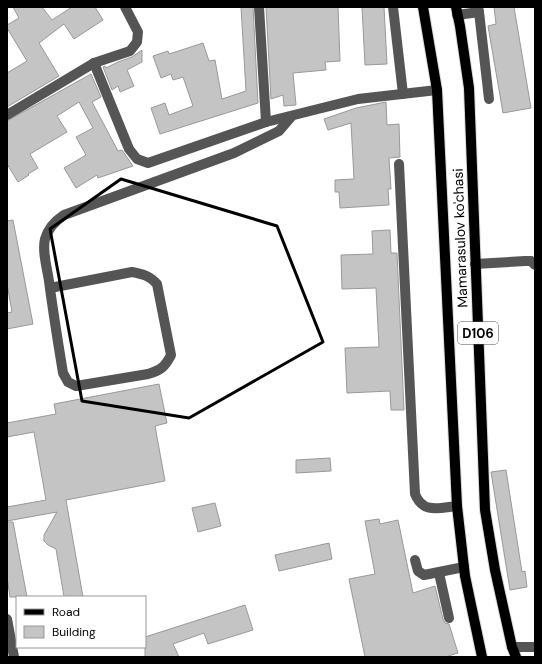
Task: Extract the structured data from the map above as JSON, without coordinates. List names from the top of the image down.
{
  "streets": {
    "main road": ["Mamarasulov ko'chasi", "D106"]
  },
  "legend": ["Road", "Building"]
}
